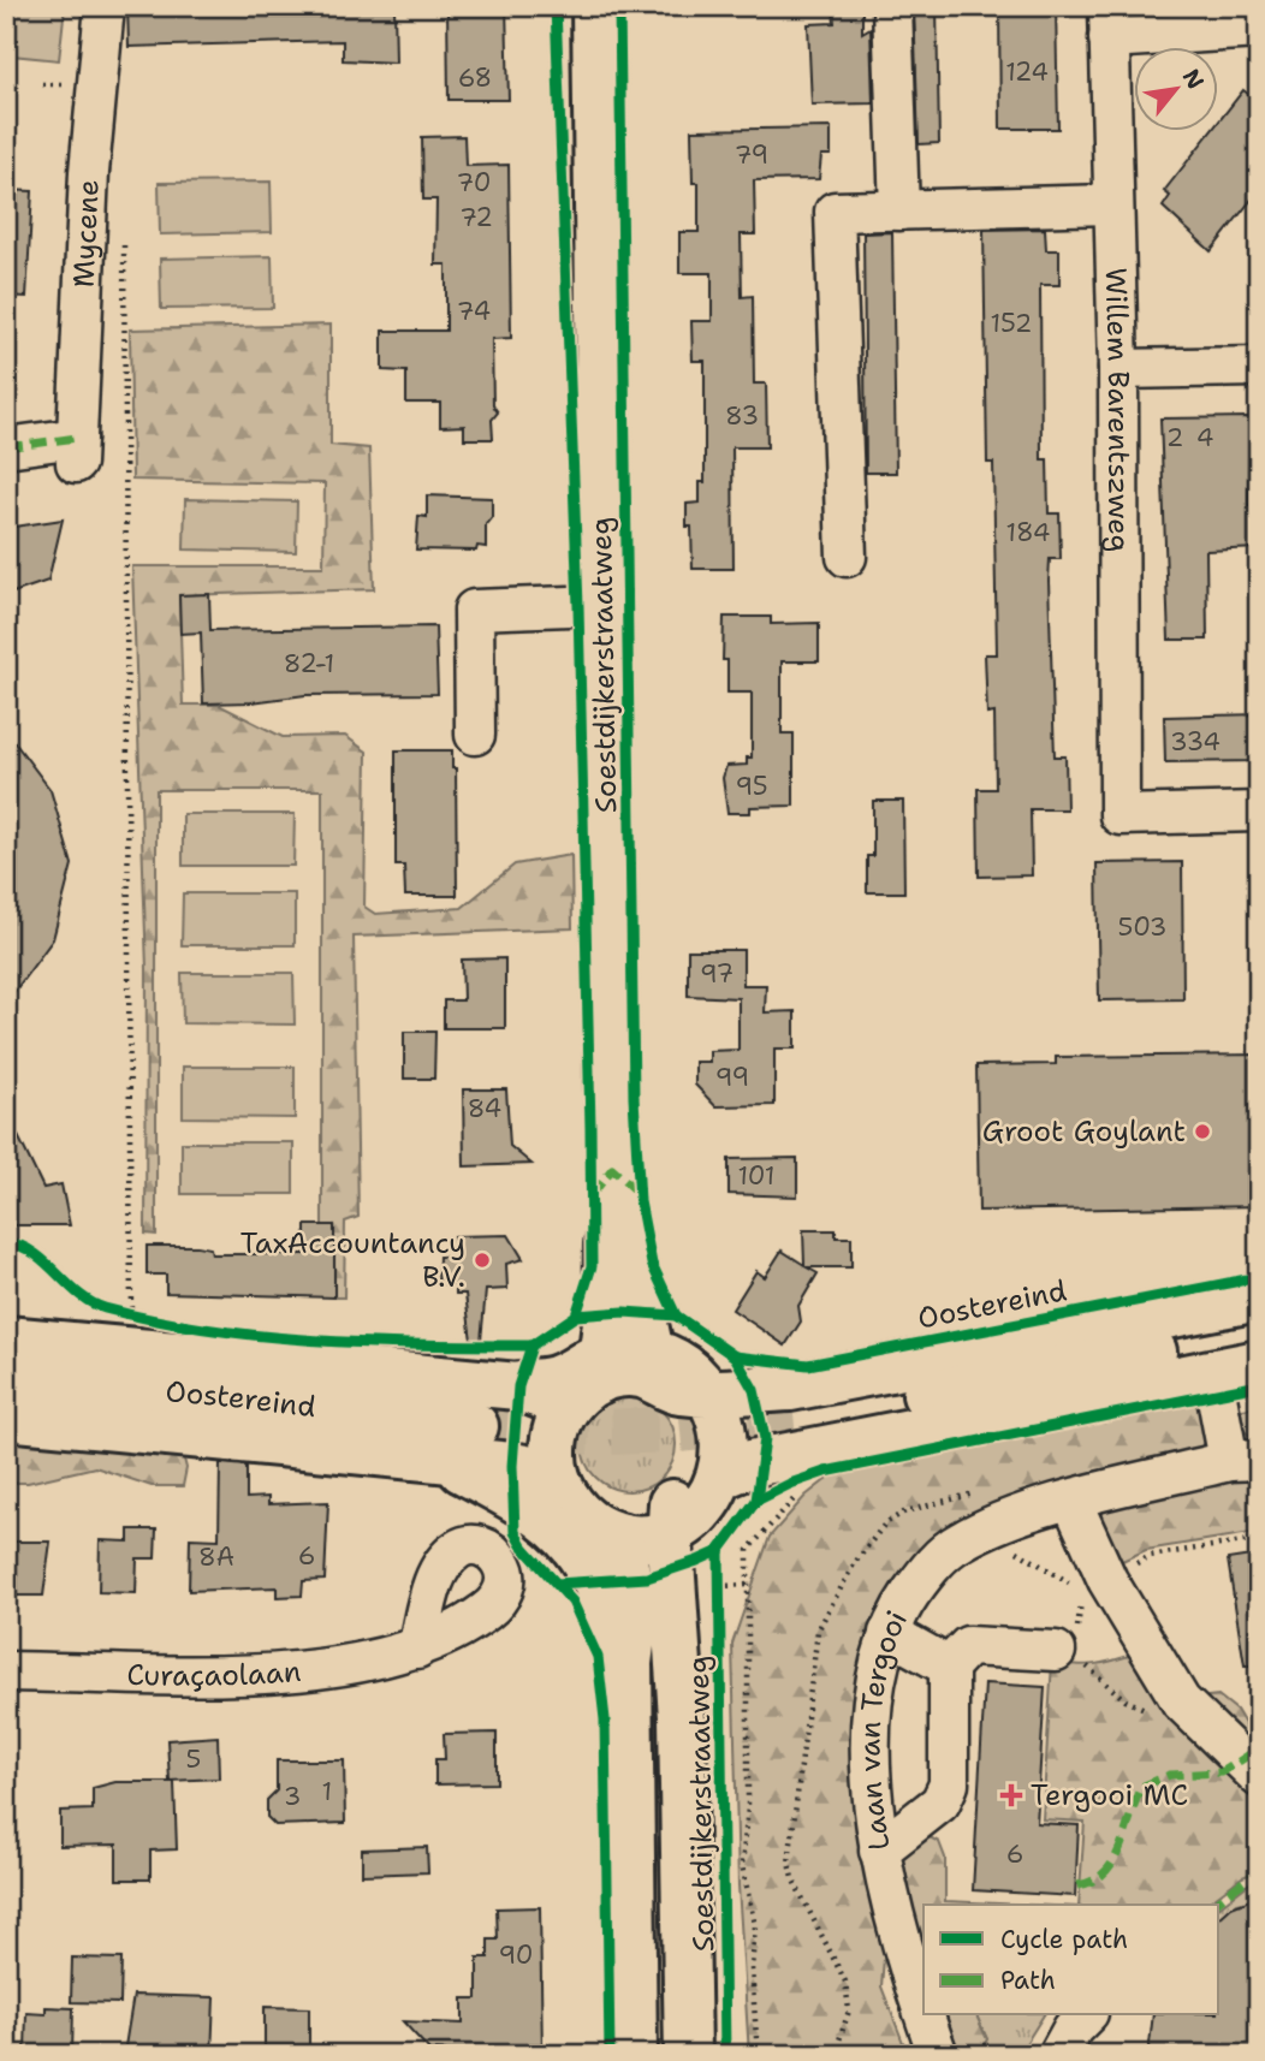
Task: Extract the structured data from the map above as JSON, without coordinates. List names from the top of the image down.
{
  "streets": {
    "main road": ["Soestdijkerstraatweg", "Oostereind"],
    "street": [
      "Mycene",
      "Willem Barentszweg",
      "Curaçaolaan",
      "Laan van Tergooi"
    ]
  },
  "places": {
    "other": ["Groot Goylant", "TaxAccountancy B.V."],
    "health": ["Tergooi MC"]
  },
  "house_numbers": [
    "124",
    "68",
    "79",
    "70",
    "72",
    "74",
    "152",
    "83",
    "2",
    "4",
    "184",
    "82-1",
    "334",
    "95",
    "503",
    "97",
    "99",
    "84",
    "101",
    "6",
    "8A",
    "5",
    "1",
    "3",
    "6",
    "90"
  ],
  "legend": ["Cycle path", "Path"],
  "north": "top right"
}
